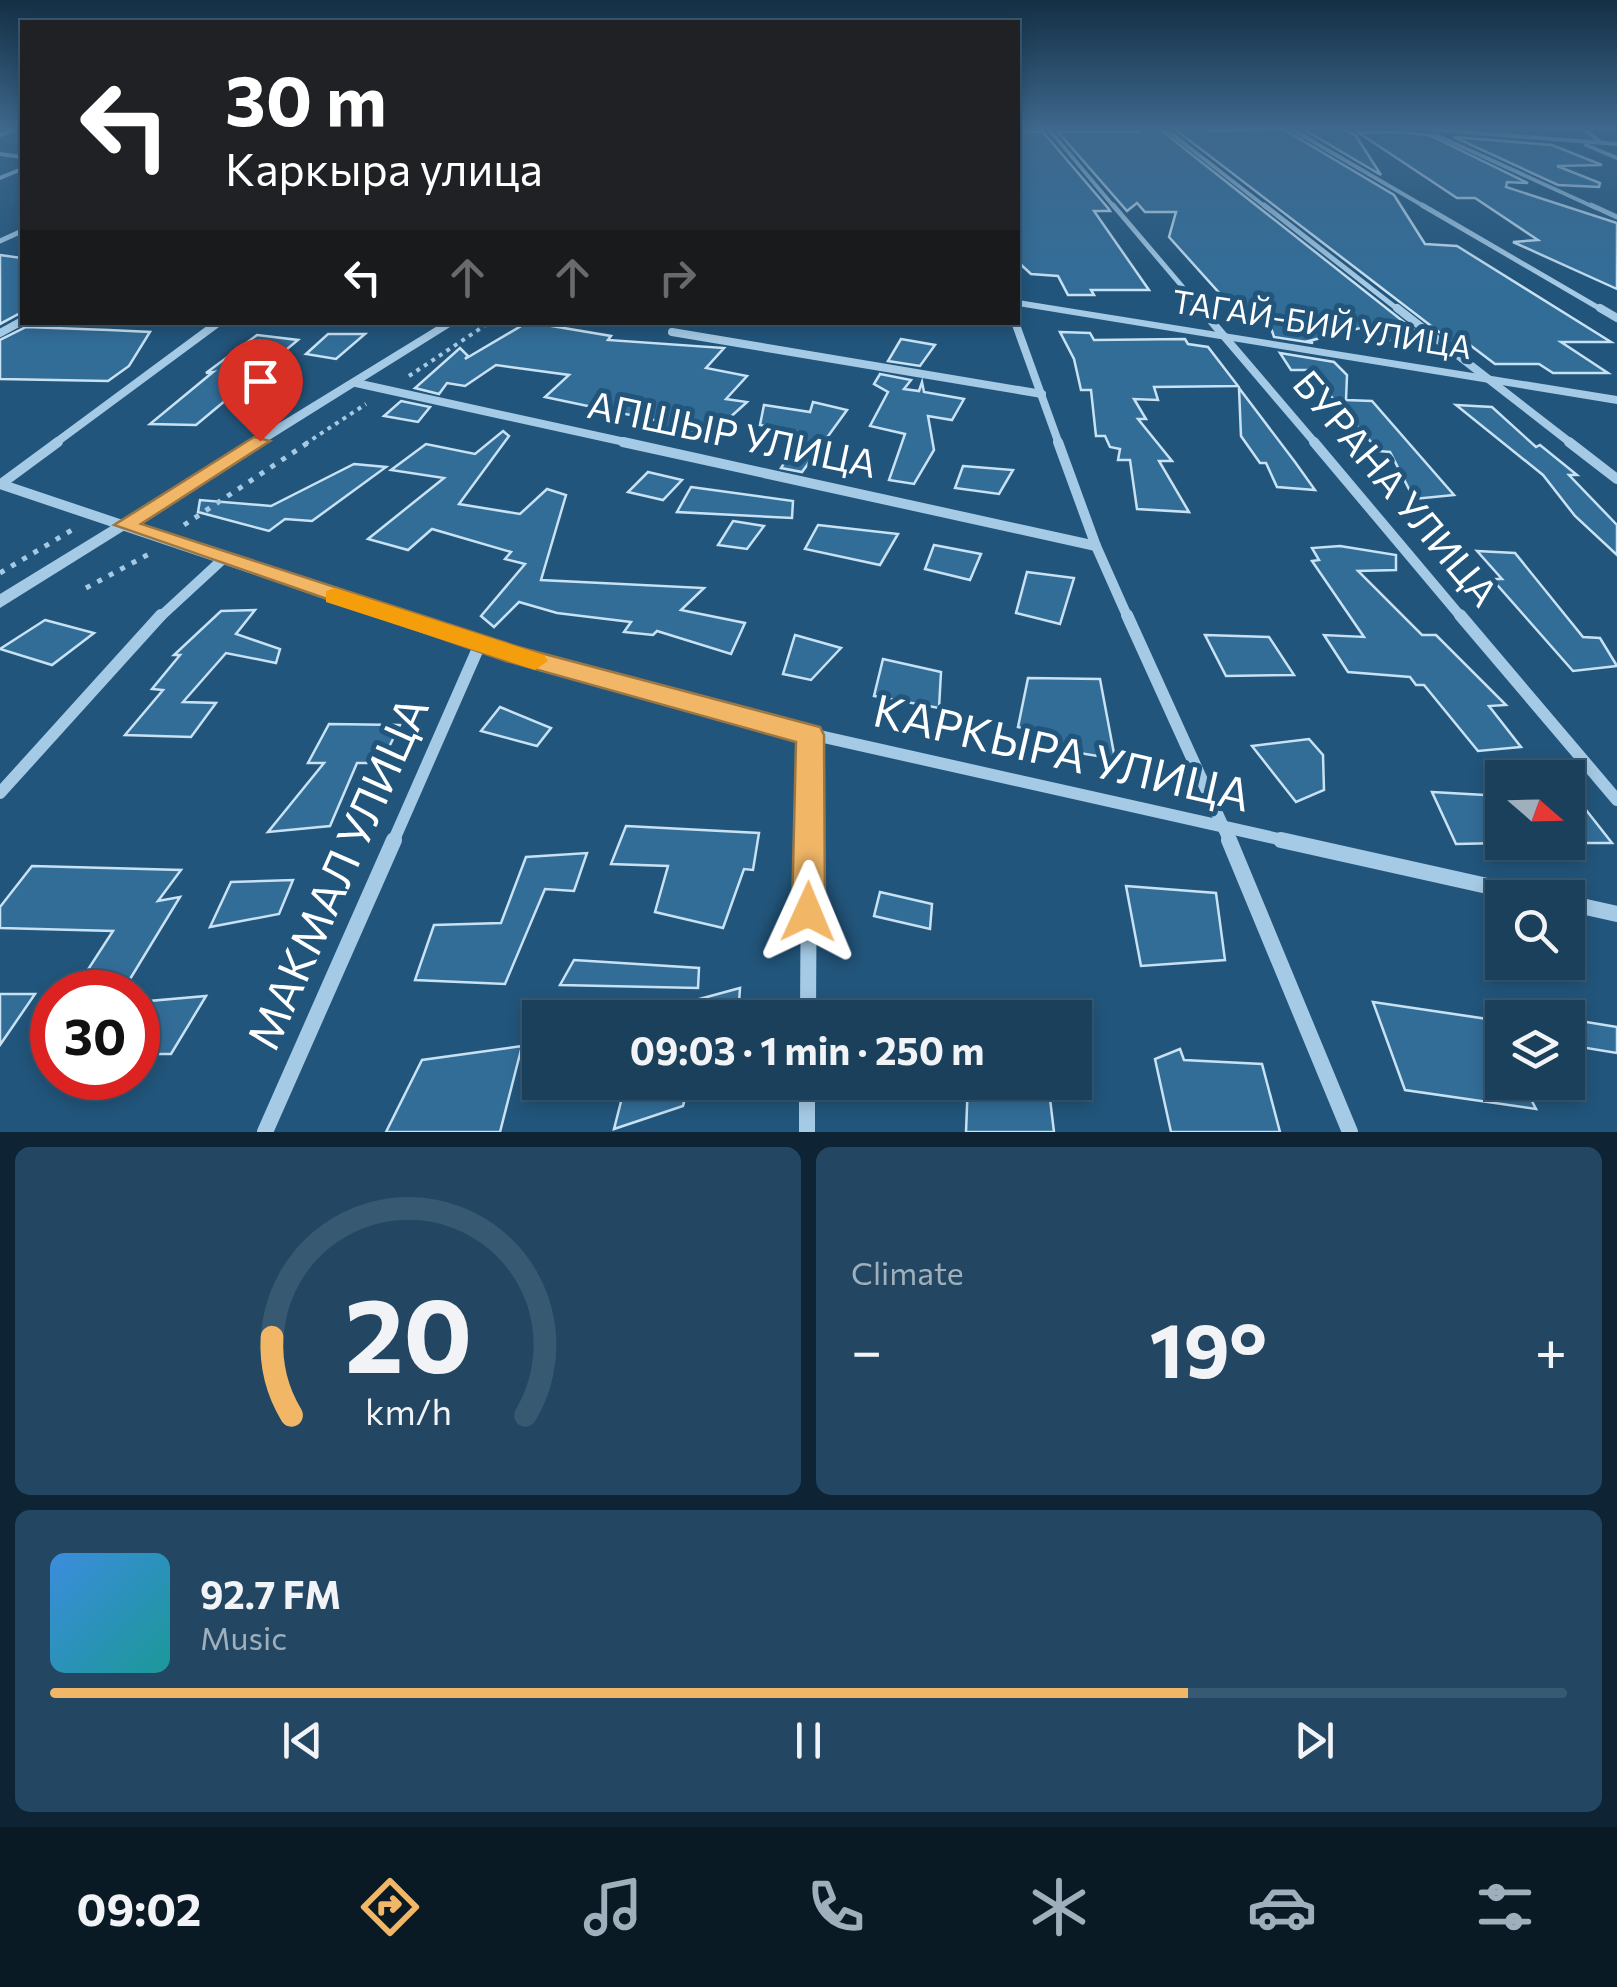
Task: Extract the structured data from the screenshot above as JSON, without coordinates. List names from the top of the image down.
{
  "streets": {
    "street": [
      "ТАГАЙ-БИЙ УЛИЦА",
      "АПШЫР УЛИЦА",
      "БУРАНА УЛИЦА",
      "КАРКЫРА УЛИЦА",
      "МАКМАЛ УЛИЦА"
    ]
  },
  "crossings": [
    ["ТАГАЙ-БИЙ УЛИЦА", "БУРАНА УЛИЦА"],
    ["КАРКЫРА УЛИЦА", "МАКМАЛ УЛИЦА"]
  ],
  "north": "right",
  "page": {
    "turn": ["30 m", "Каркыра улица"],
    "limit": "30",
    "trip": "09:03 · 1 min · 250 m",
    "tile": "Climate",
    "heat": ["−", "19°", "+"],
    "song": ["92.7 FM", "Music"],
    "tabs": "09:02",
    "gauge": ["20", "km/h"]
  }
}
